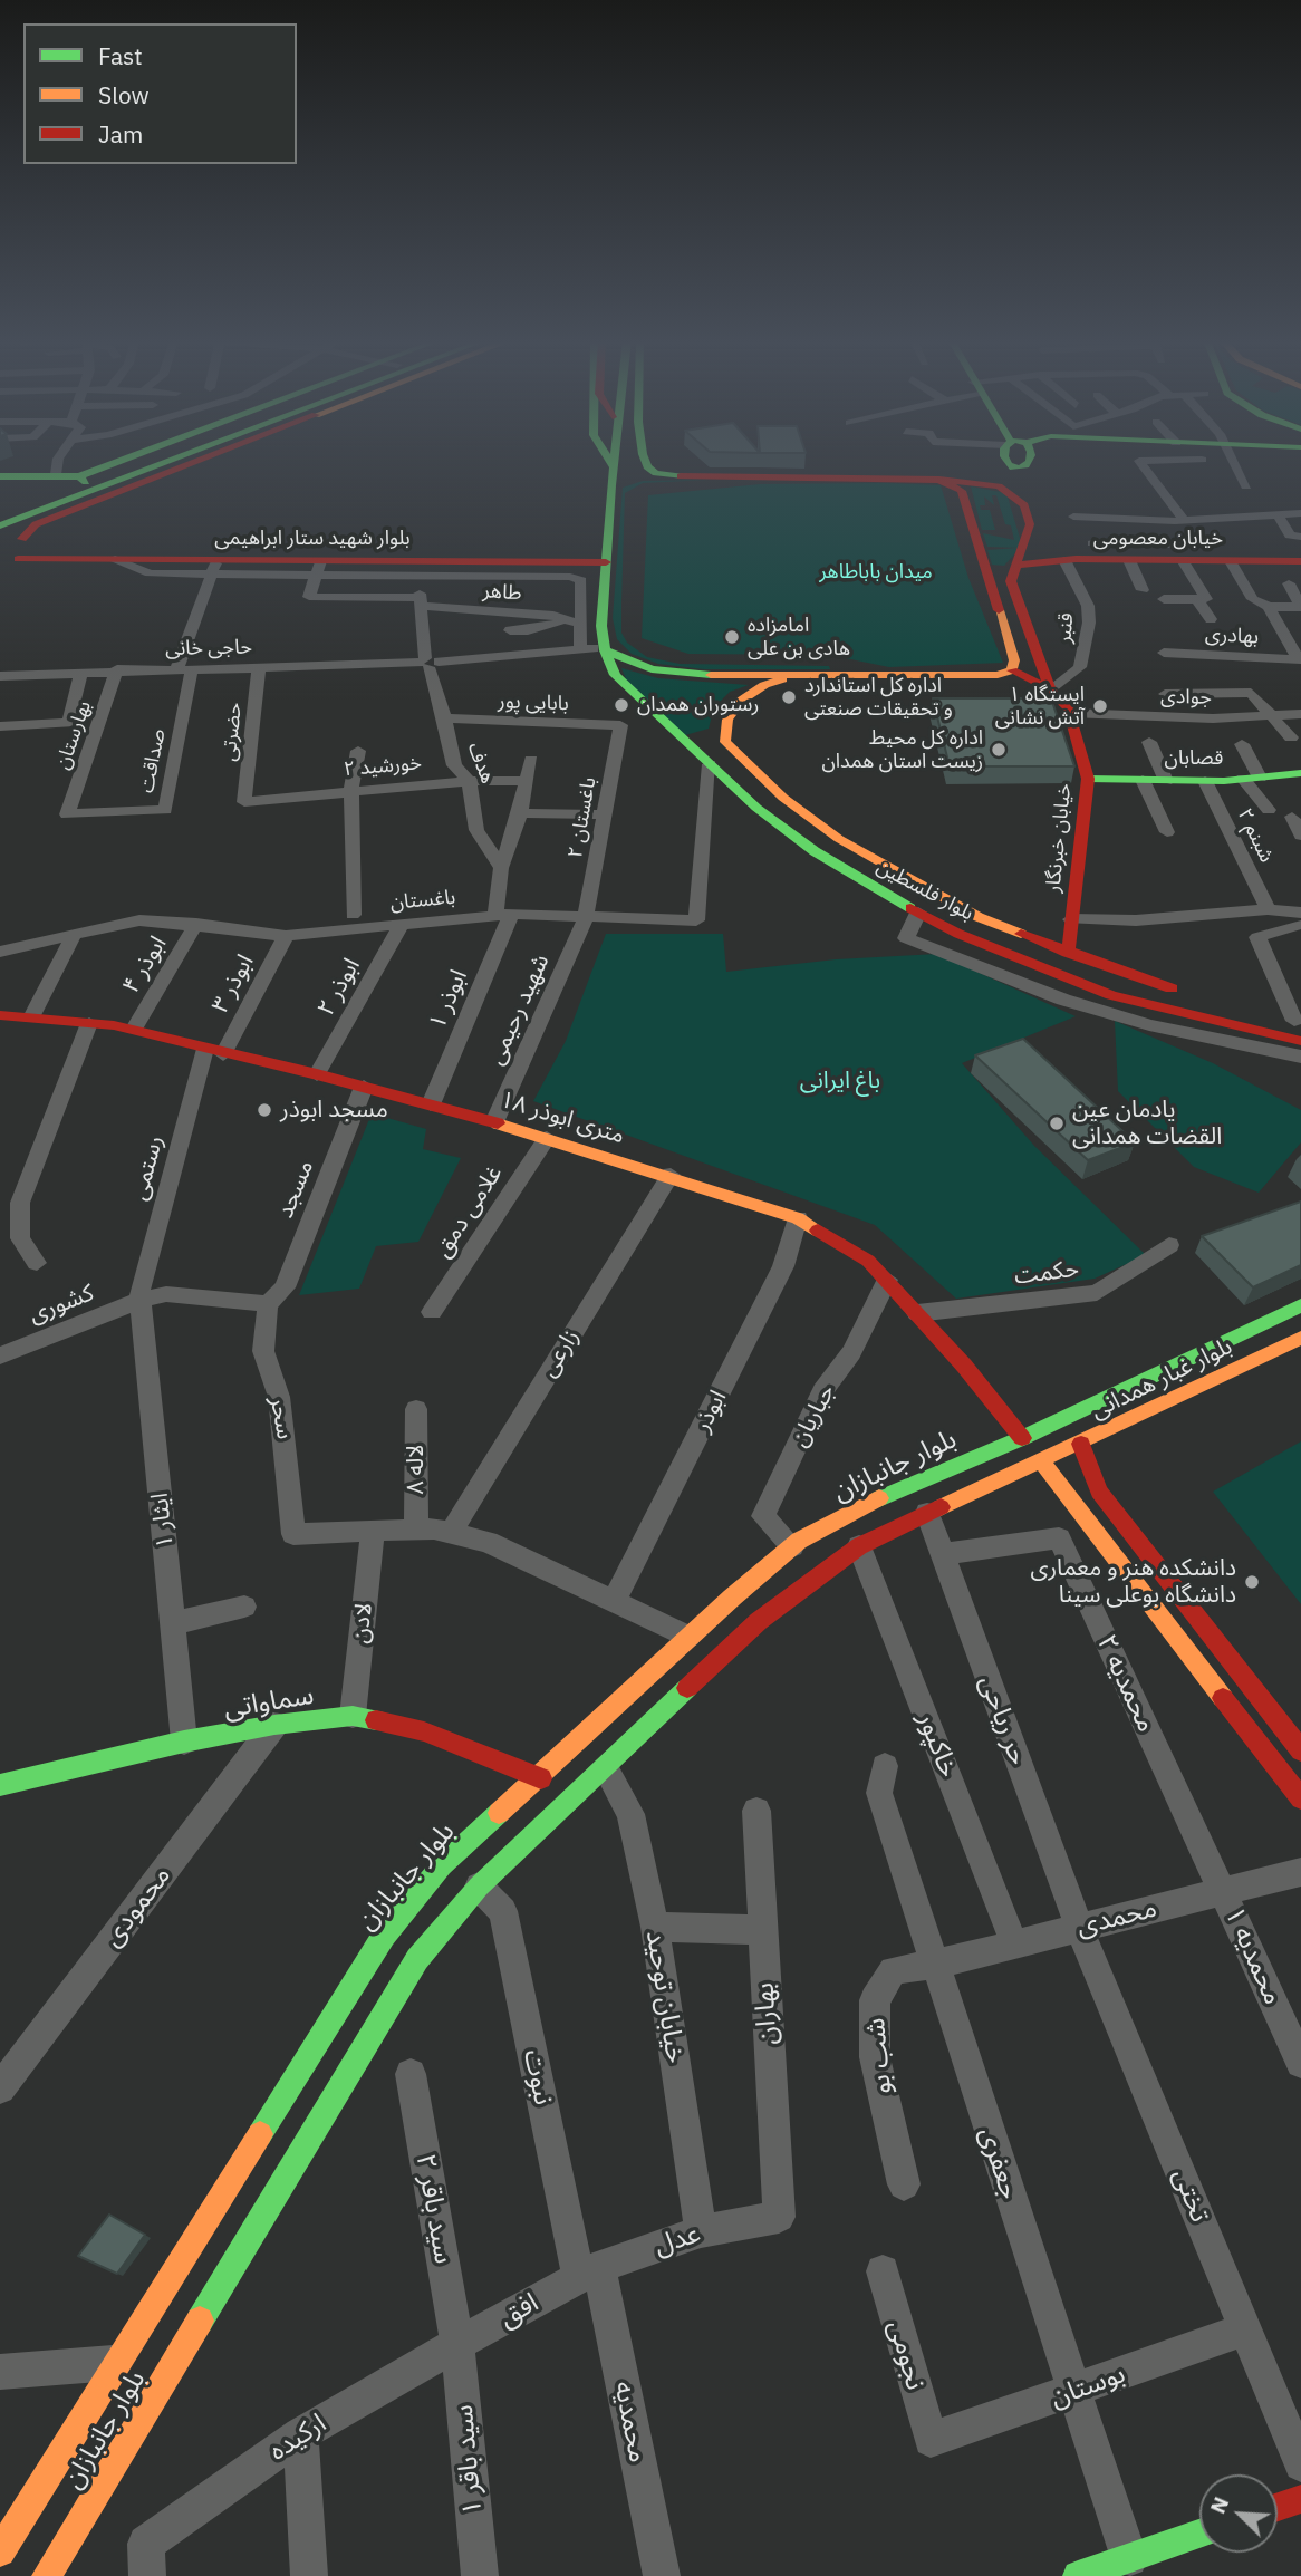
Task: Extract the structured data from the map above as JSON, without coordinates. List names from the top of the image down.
{
  "streets": {
    "main road": [
      "بلوار شهید ستار ابراهیمی",
      "خیابان معصومی",
      "قصابان",
      "خیابان خبرنگار",
      "بلوار فلسطین",
      "۱۸ متری ابوذر",
      "بلوار غبار همدانی",
      "بلوار جانبازان",
      "سماواتی"
    ],
    "street": [
      "طاهر",
      "قنبر",
      "بهادری",
      "حاجی خانی",
      "جوادی",
      "بابایی پور",
      "حضرتی",
      "بهارستان",
      "صداقت",
      "هدف",
      "خورشید ۲",
      "باغستان ۲",
      "شبنم ۲",
      "باغستان",
      "ابوذر ۴",
      "ابوذر ۳",
      "ابوذر ۲",
      "ابوذر ۱",
      "شهید رحیمی",
      "رستمی",
      "مسجد",
      "غلامی دمق",
      "حکمت",
      "کشوری",
      "زارعی",
      "ابوذر",
      "جباریان",
      "سحر",
      "لاله ۸",
      "ایثار ۱",
      "لادن",
      "محمدیه ۲",
      "حر ریاحی",
      "خاکپور",
      "محمودی",
      "محمدی",
      "محمدیه ۱",
      "خیابان توحید",
      "بهاران",
      "شب بو",
      "نبوت",
      "جعفری",
      "تختی",
      "سید باقر ۲",
      "عدل",
      "افق",
      "نجومی",
      "بوستان",
      "محمدیه",
      "ارکیده",
      "سید باقر ۱"
    ]
  },
  "crossings": [
    ["بلوار شهید ستار ابراهیمی", "طاهر"],
    ["بلوار شهید ستار ابراهیمی", "هدف"],
    ["خیابان معصومی", "قنبر"],
    ["خیابان معصومی", "خیابان خبرنگار"],
    ["طاهر", "هدف"],
    ["قنبر", "خیابان خبرنگار"],
    ["حاجی خانی", "حضرتی"],
    ["حاجی خانی", "بهارستان"],
    ["حاجی خانی", "صداقت"],
    ["حاجی خانی", "هدف"],
    ["حاجی خانی", "بلوار فلسطین"],
    ["جوادی", "خیابان خبرنگار"],
    ["بابایی پور", "هدف"],
    ["بابایی پور", "باغستان ۲"],
    ["حضرتی", "خورشید ۲"],
    ["بهارستان", "صداقت"],
    ["قصابان", "شبنم ۲"],
    ["قصابان", "خیابان خبرنگار"],
    ["هدف", "خورشید ۲"],
    ["باغستان ۲", "باغستان"],
    ["باغستان ۲", "شهید رحیمی"],
    ["خیابان خبرنگار", "بلوار فلسطین"],
    ["بلوار فلسطین", "باغستان"],
    ["باغستان", "ابوذر ۴"],
    ["باغستان", "ابوذر ۳"],
    ["باغستان", "ابوذر ۲"],
    ["باغستان", "ابوذر ۱"],
    ["باغستان", "شهید رحیمی"],
    ["ابوذر ۴", "۱۸ متری ابوذر"],
    ["ابوذر ۳", "۱۸ متری ابوذر"],
    ["ابوذر ۳", "رستمی"],
    ["ابوذر ۲", "۱۸ متری ابوذر"],
    ["ابوذر ۱", "۱۸ متری ابوذر"],
    ["شهید رحیمی", "۱۸ متری ابوذر"],
    ["۱۸ متری ابوذر", "رستمی"],
    ["۱۸ متری ابوذر", "مسجد"],
    ["۱۸ متری ابوذر", "غلامی دمق"],
    ["۱۸ متری ابوذر", "حکمت"],
    ["۱۸ متری ابوذر", "زارعی"],
    ["۱۸ متری ابوذر", "ابوذر"],
    ["۱۸ متری ابوذر", "جباریان"],
    ["۱۸ متری ابوذر", "بلوار جانبازان"],
    ["رستمی", "کشوری"],
    ["رستمی", "ایثار ۱"],
    ["مسجد", "کشوری"],
    ["مسجد", "سحر"],
    ["کشوری", "سحر"],
    ["کشوری", "ایثار ۱"],
    ["بلوار غبار همدانی", "بلوار جانبازان"],
    ["جباریان", "بلوار جانبازان"],
    ["سحر", "لادن"],
    ["بلوار جانبازان", "سماواتی"],
    ["بلوار جانبازان", "حر ریاحی"],
    ["بلوار جانبازان", "خاکپور"],
    ["بلوار جانبازان", "خیابان توحید"],
    ["بلوار جانبازان", "نبوت"],
    ["ایثار ۱", "سماواتی"],
    ["لادن", "سماواتی"],
    ["محمدیه ۲", "حر ریاحی"],
    ["محمدیه ۲", "محمدی"],
    ["محمدیه ۲", "محمدیه ۱"],
    ["سماواتی", "محمودی"],
    ["حر ریاحی", "محمدی"],
    ["حر ریاحی", "تختی"],
    ["خاکپور", "محمدی"],
    ["محمدی", "محمدیه ۱"],
    ["محمدی", "شب بو"],
    ["محمدی", "جعفری"],
    ["محمدی", "تختی"],
    ["خیابان توحید", "عدل"],
    ["بهاران", "عدل"],
    ["شب بو", "جعفری"],
    ["نبوت", "عدل"],
    ["نبوت", "افق"],
    ["نبوت", "محمدیه"],
    ["جعفری", "بوستان"],
    ["تختی", "بوستان"],
    ["سید باقر ۲", "افق"],
    ["سید باقر ۲", "ارکیده"],
    ["سید باقر ۲", "سید باقر ۱"],
    ["عدل", "افق"],
    ["عدل", "محمدیه"],
    ["افق", "محمدیه"],
    ["افق", "ارکیده"],
    ["افق", "سید باقر ۱"],
    ["نجومی", "بوستان"],
    ["ارکیده", "سید باقر ۱"]
  ],
  "parks": ["میدان باباطاهر", "باغ ایرانی"],
  "places": [
    "امامزاده هادی بن علی",
    "اداره کل استاندارد و تحقیقات صنعتی",
    "رستوران همدان",
    "ایستگاه ۱ آتش نشانی",
    "اداره کل محیط زیست استان همدان",
    "مسجد ابوذر",
    "یادمان عین القضات همدانی",
    "دانشکده هنر و معماری دانشگاه بوعلی سینا"
  ],
  "legend": ["Fast", "Slow", "Jam"],
  "north": "top left"
}
